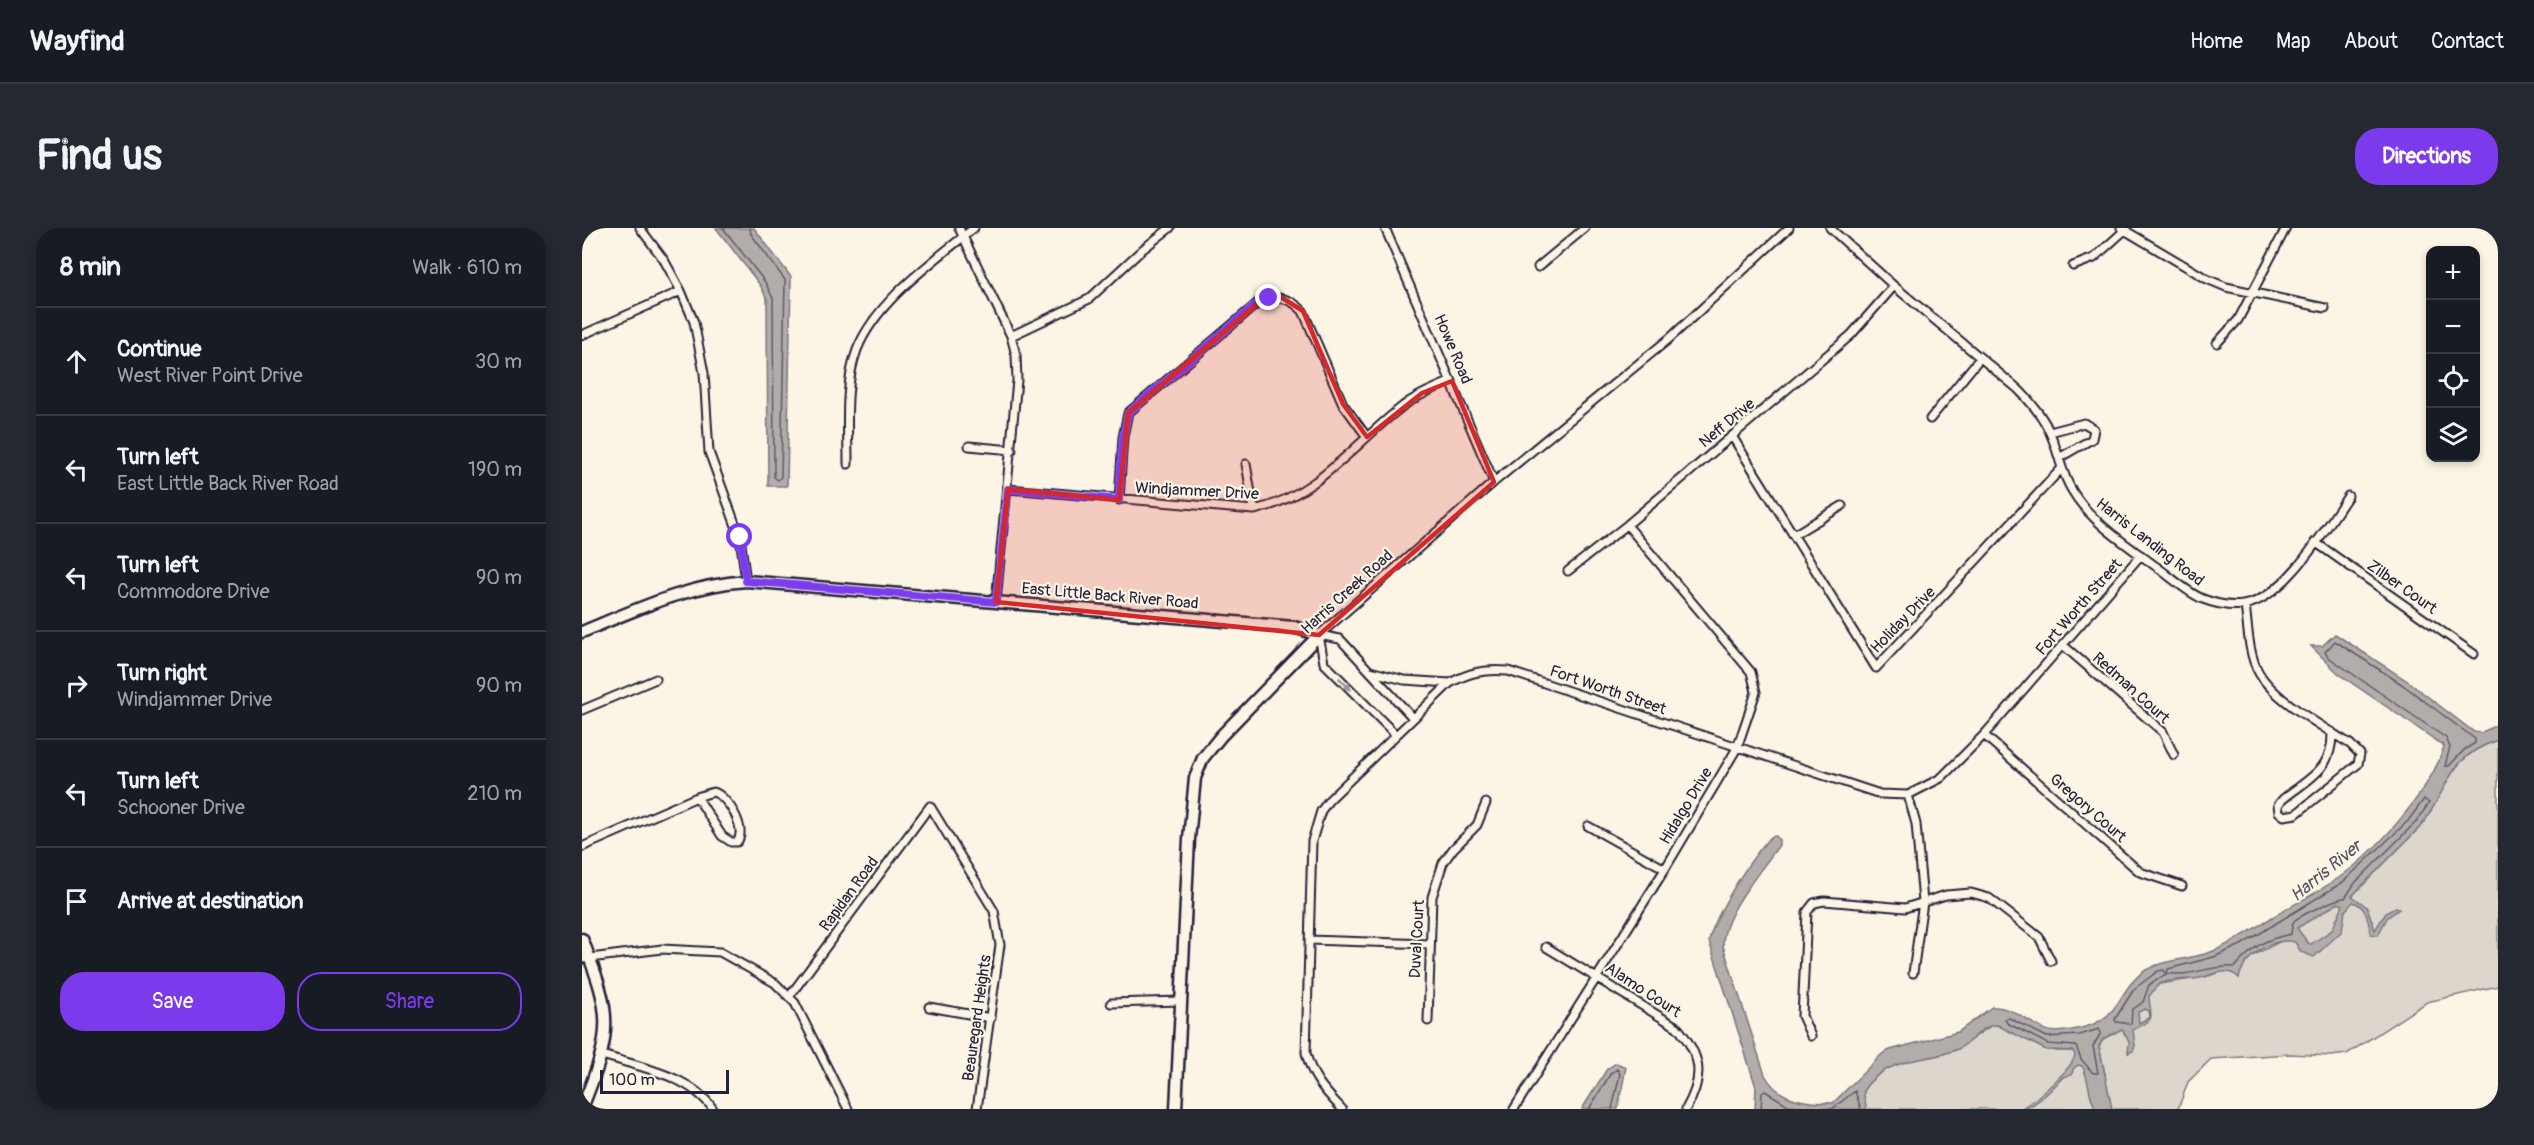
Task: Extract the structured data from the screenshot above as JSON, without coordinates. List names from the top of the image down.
{
  "streets": {
    "street": [
      "Howe Road",
      "Neff Drive",
      "Windjammer Drive",
      "Harris Landing Road",
      "Zilber Court",
      "Harris Creek Road",
      "East Little Back River Road",
      "Fort Worth Street",
      "Holiday Drive",
      "Redman Court",
      "Hidalgo Drive",
      "Gregory Court",
      "Rapidan Road",
      "Duval Court",
      "Alamo Court",
      "Beauregard Heights"
    ]
  },
  "crossings": [
    ["Howe Road", "Windjammer Drive"],
    ["Howe Road", "Harris Creek Road"],
    ["Neff Drive", "Harris Landing Road"],
    ["Neff Drive", "Holiday Drive"],
    ["Neff Drive", "Hidalgo Drive"],
    ["Harris Landing Road", "Fort Worth Street"],
    ["Harris Landing Road", "Holiday Drive"],
    ["Harris Creek Road", "East Little Back River Road"],
    ["East Little Back River Road", "Fort Worth Street"],
    ["Fort Worth Street", "Redman Court"],
    ["Fort Worth Street", "Hidalgo Drive"],
    ["Fort Worth Street", "Gregory Court"],
    ["Hidalgo Drive", "Alamo Court"],
    ["Rapidan Road", "Beauregard Heights"]
  ],
  "water": ["Harris River"],
  "scale_bar": "100 m",
  "page": {
    "header": "Wayfind",
    "nav": [
      "Home",
      "Map",
      "About",
      "Contact"
    ],
    "buttons": [
      "Directions",
      ["Save", "Share"]
    ],
    "title": "Find us",
    "heading": ["8 min", "Walk · 610 m"],
    "map_buttons": ["+", "−"],
    "list": [
      ["Continue", "West River Point Drive", "30 m"],
      ["Turn left", "East Little Back River Road", "190 m"],
      ["Turn left", "Commodore Drive", "90 m"],
      ["Turn right", "Windjammer Drive", "90 m"],
      ["Turn left", "Schooner Drive", "210 m"],
      "Arrive at destination"
    ],
    "scale": "100 m"
  }
}
